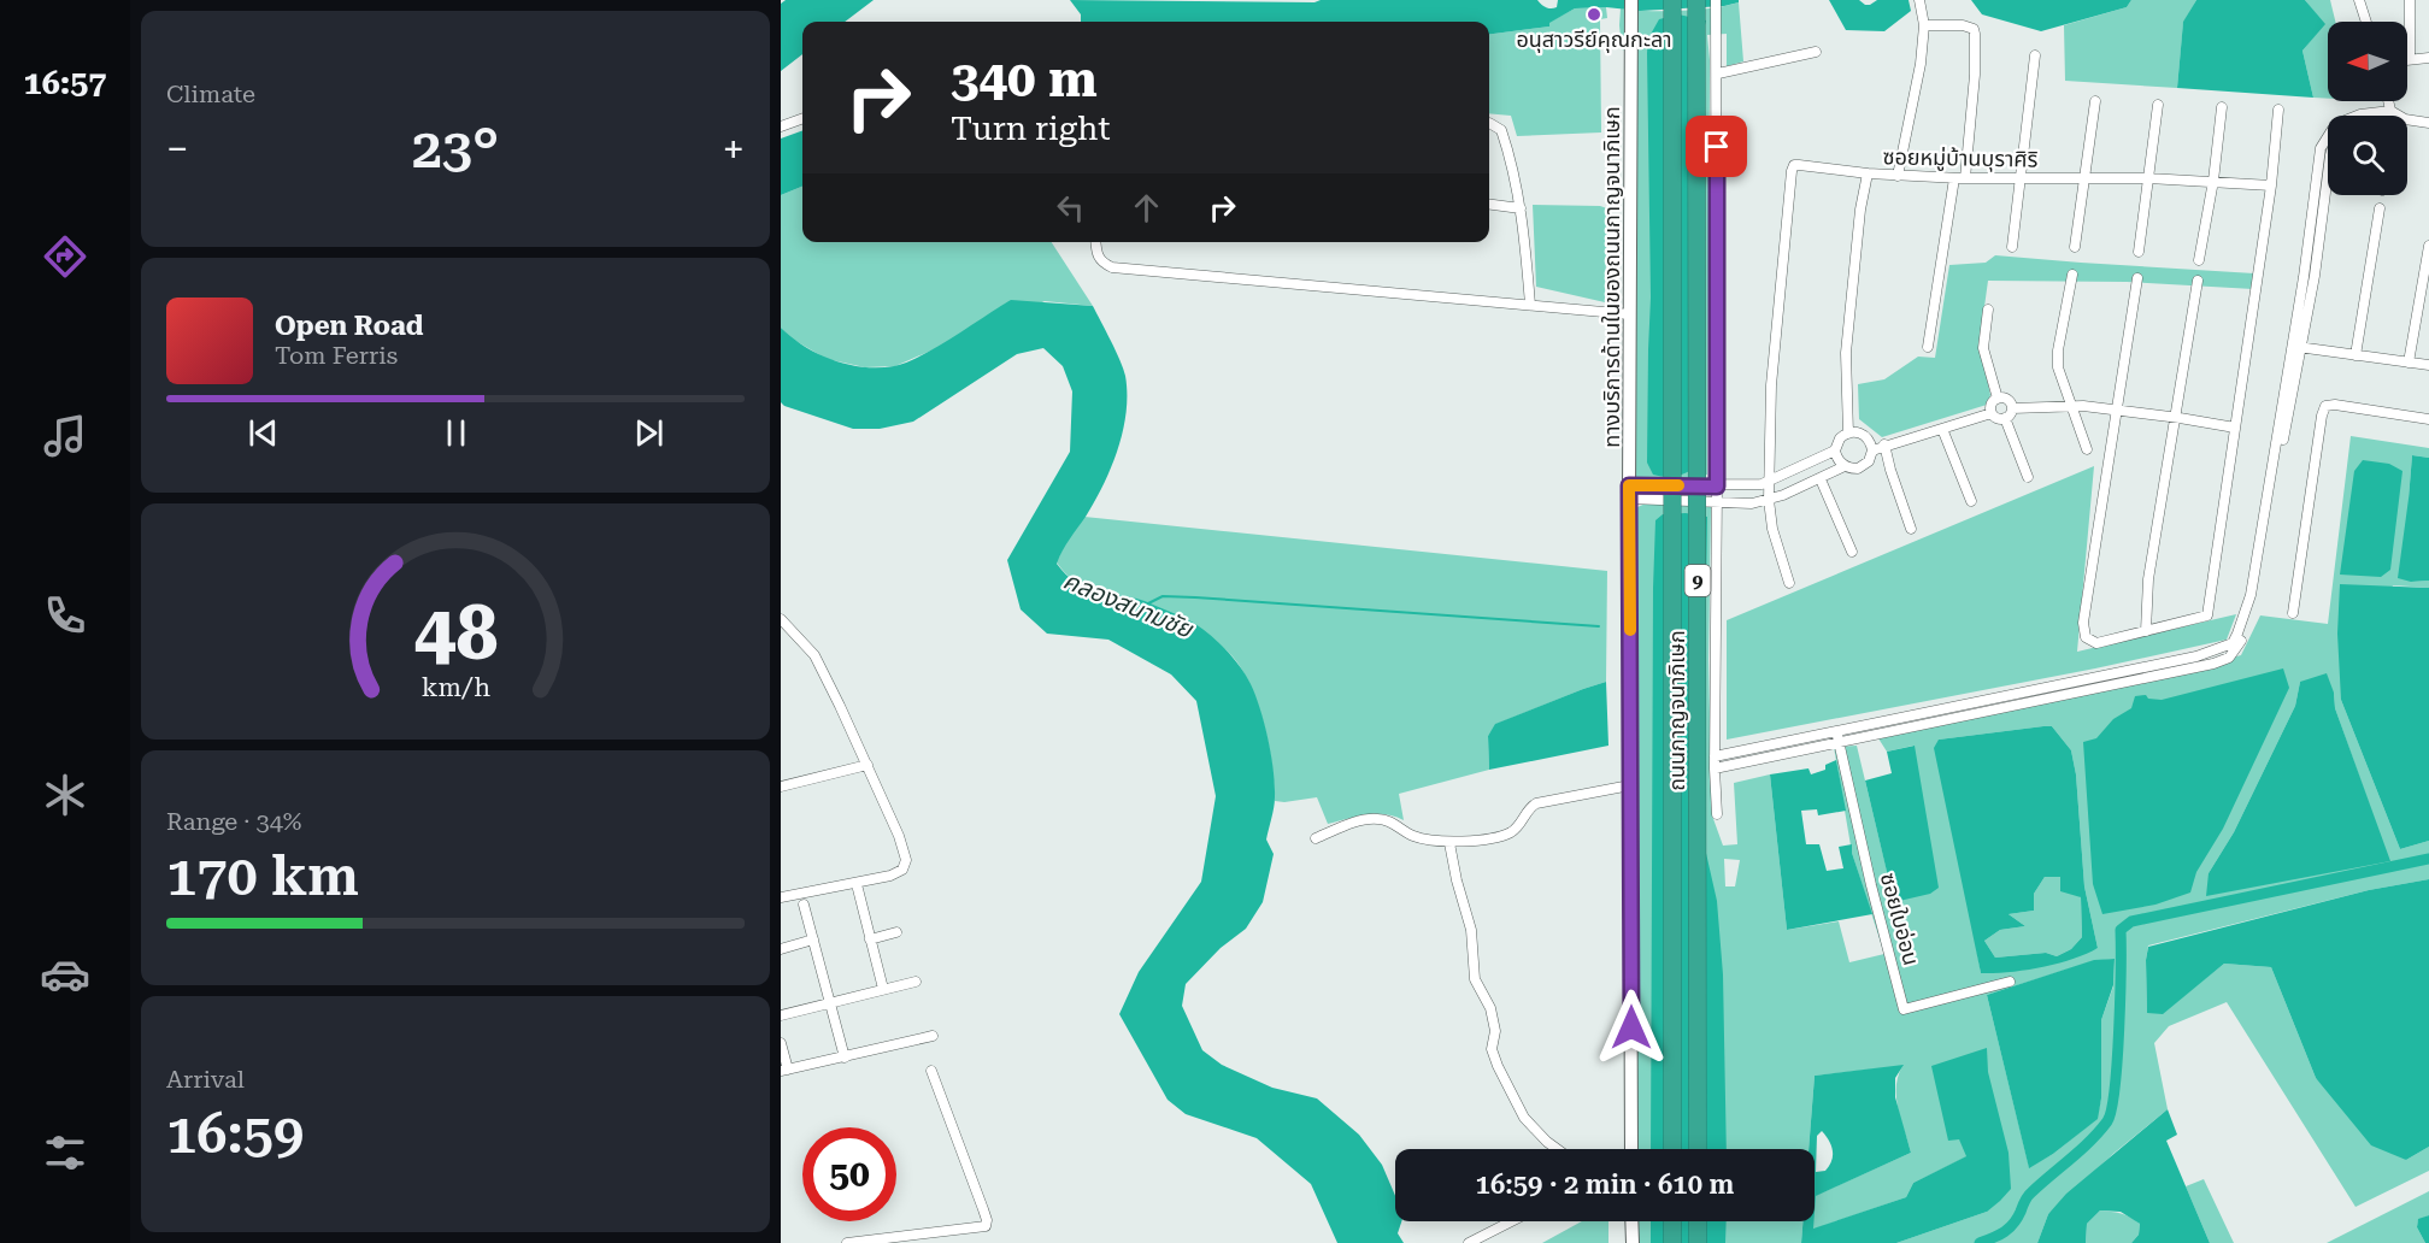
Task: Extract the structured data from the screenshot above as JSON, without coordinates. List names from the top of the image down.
{
  "streets": {
    "highway": ["9", "ถนนกาญจนาภิเษก"],
    "main road": ["ทางบริการด้านในของถนนกาญจนาภิเษก"],
    "street": ["ซอยหมู่บ้านบุราศิริ", "ซอยใบอ่อน"]
  },
  "water": ["คลองสนามชัย"],
  "places": ["อนุสาวรีย์คุณกะลา"],
  "north": "left",
  "page": {
    "tabs": "16:57",
    "tile": [
      "Climate",
      ["Range · 34%", "170 km"],
      ["Arrival", "16:59"]
    ],
    "turn": ["340 m", "Turn right"],
    "heat": ["−", "23°", "+"],
    "song": ["Open Road", "Tom Ferris"],
    "limit": "50",
    "trip": "16:59 · 2 min · 610 m",
    "gauge": ["48", "km/h"]
  }
}
